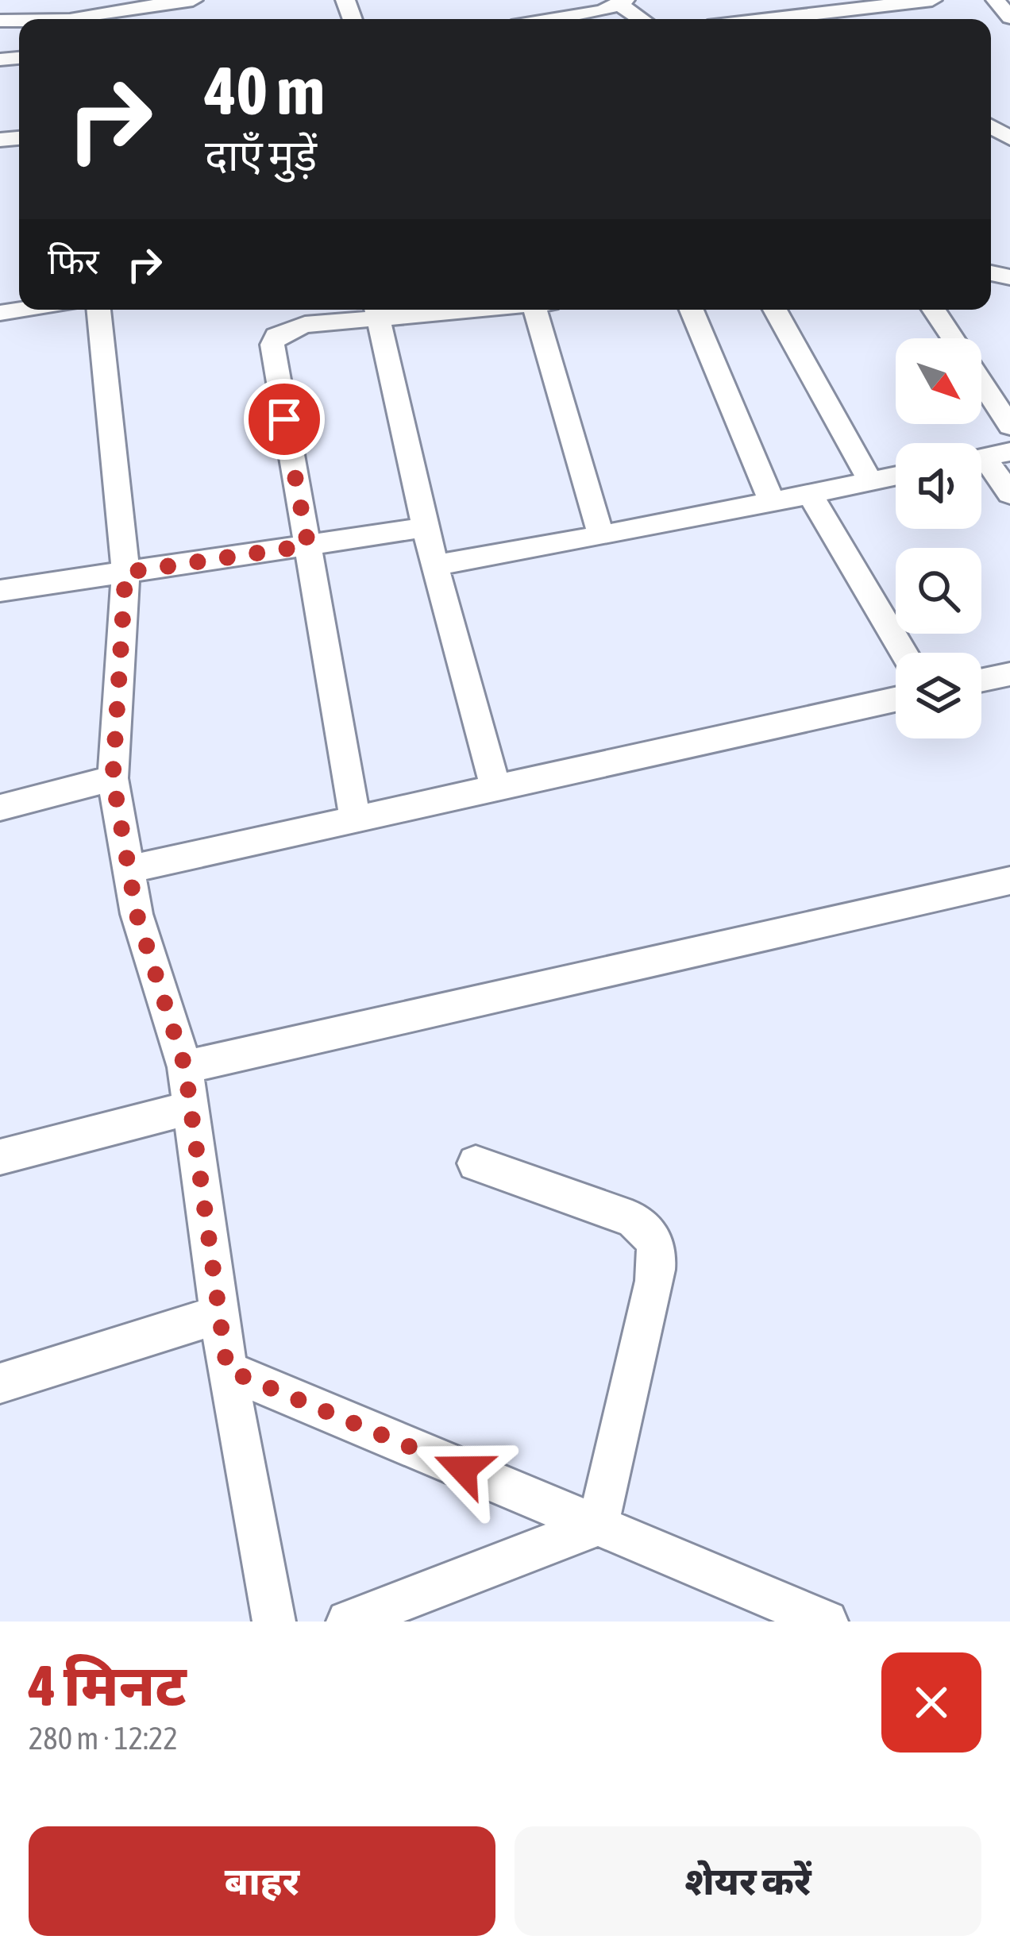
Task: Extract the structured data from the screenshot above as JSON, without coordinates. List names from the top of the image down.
{
  "north": "bottom right",
  "page": {
    "turn": ["40 m", "दाएँ मुड़ें"],
    "then": "फिर",
    "heading": ["4 मिनट", "280 m · 12:22"],
    "buttons": ["बाहर", "शेयर करें"]
  }
}
